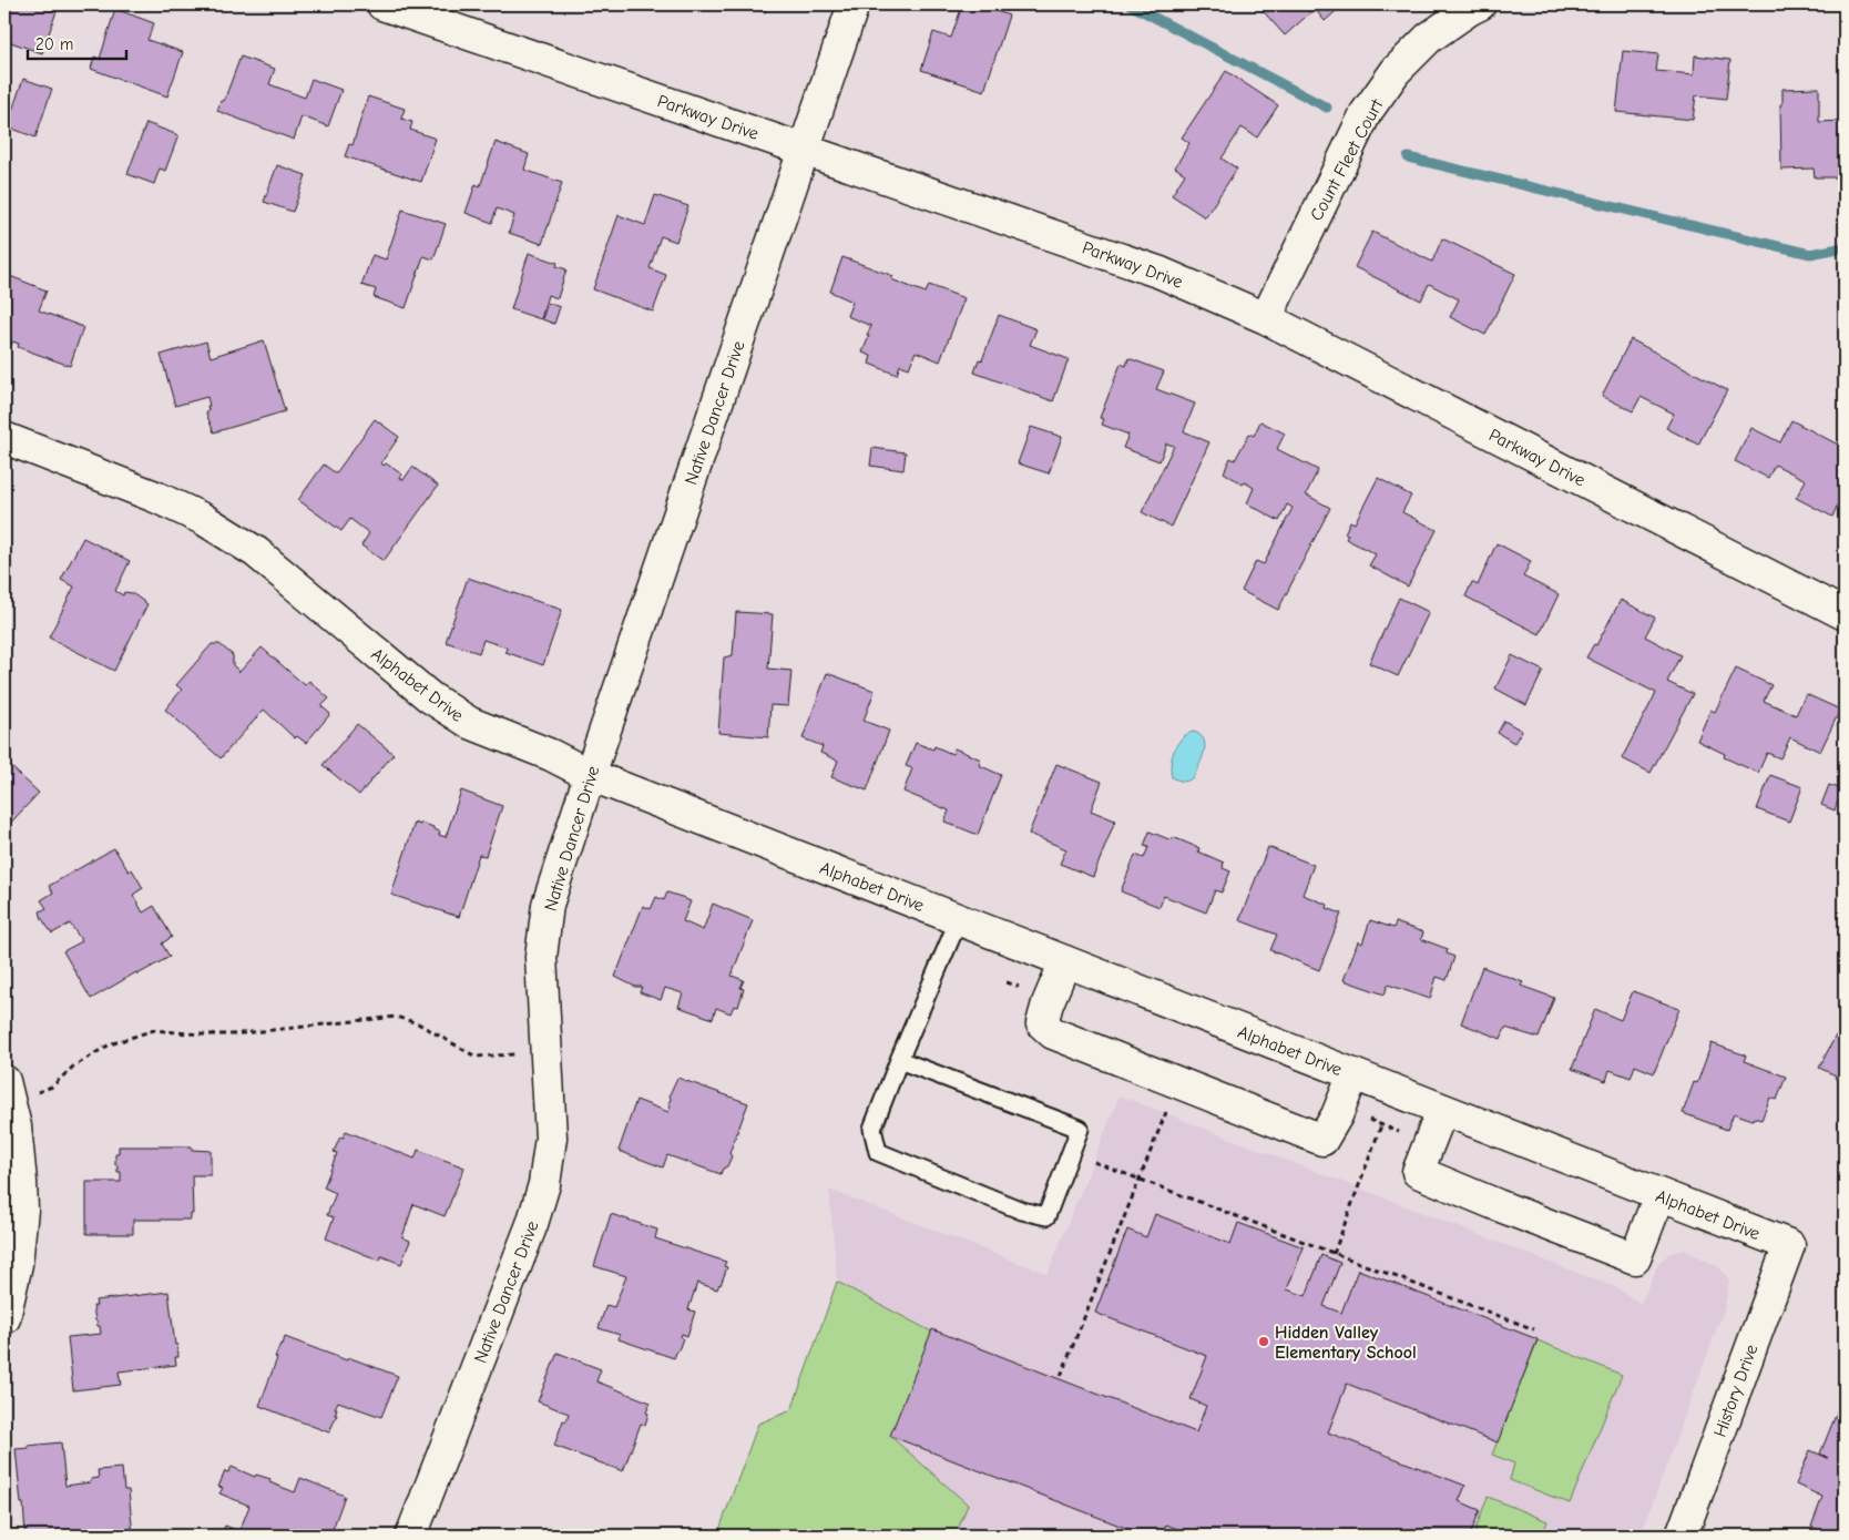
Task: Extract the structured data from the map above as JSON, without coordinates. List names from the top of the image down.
{
  "streets": {
    "street": [
      "Parkway Drive",
      "Count Fleet Court",
      "Native Dancer Drive",
      "Alphabet Drive",
      "History Drive"
    ]
  },
  "crossings": [
    ["Parkway Drive", "Count Fleet Court"],
    ["Parkway Drive", "Native Dancer Drive"],
    ["Native Dancer Drive", "Alphabet Drive"],
    ["Alphabet Drive", "History Drive"]
  ],
  "places": ["Hidden Valley Elementary School"],
  "scale_bar": "20 m"
}
